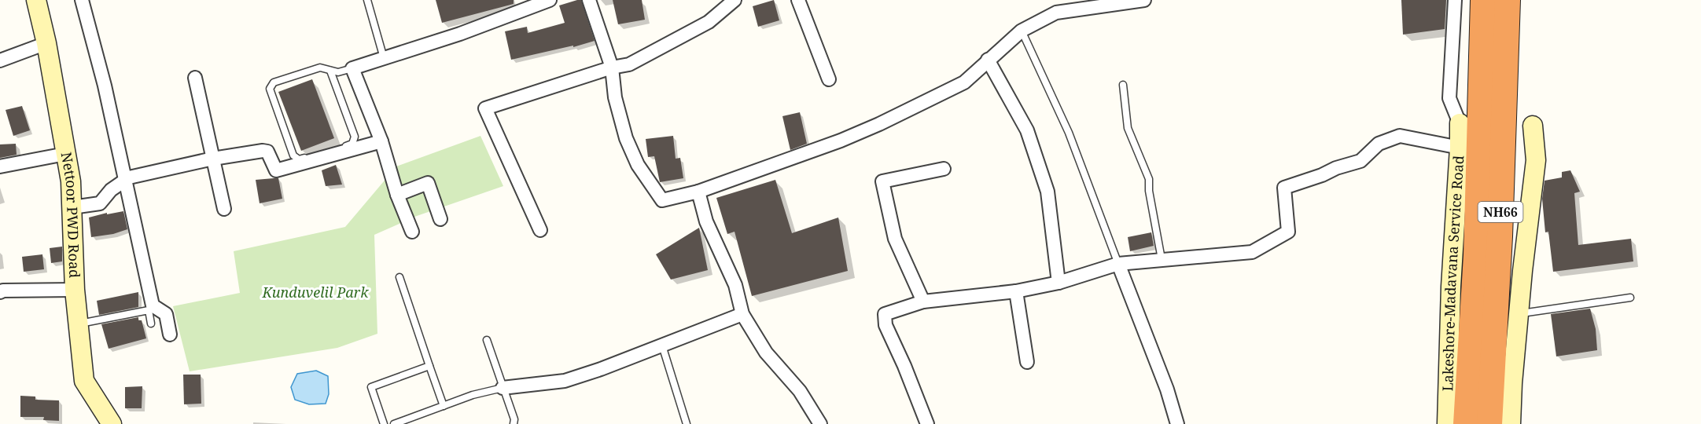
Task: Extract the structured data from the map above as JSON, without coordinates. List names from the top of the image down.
{
  "streets": {
    "highway": ["NH66"],
    "street": ["Nettoor PWD Road", "Lakeshore-Madavana Service Road"]
  },
  "parks": ["Kunduvelil Park"]
}
